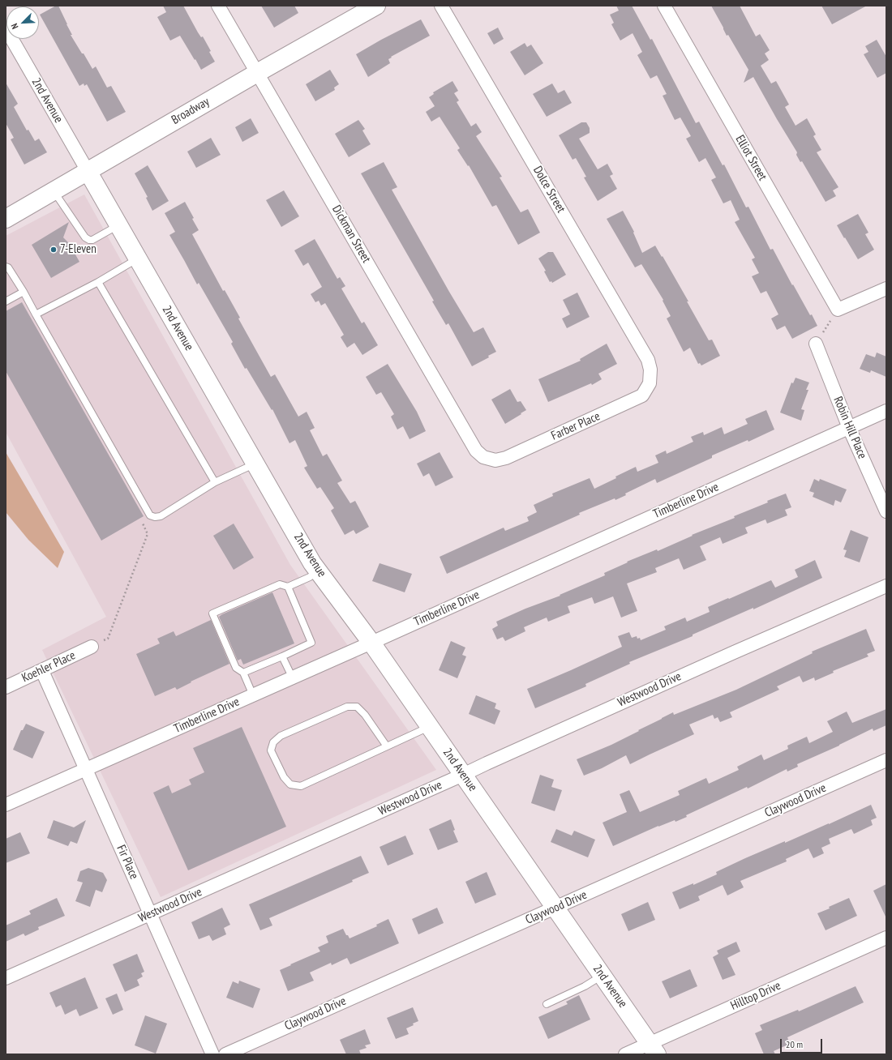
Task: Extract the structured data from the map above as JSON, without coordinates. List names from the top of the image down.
{
  "streets": {
    "street": [
      "2nd Avenue",
      "Broadway",
      "Elliot Street",
      "Dolce Street",
      "Dickman Street",
      "Farber Place",
      "Robin Hill Place",
      "Timberline Drive",
      "Koehler Place",
      "Westwood Drive",
      "Claywood Drive",
      "Fir Place",
      "Hilltop Drive"
    ]
  },
  "crossings": [
    ["2nd Avenue", "Broadway"],
    ["2nd Avenue", "Timberline Drive"],
    ["2nd Avenue", "Westwood Drive"],
    ["2nd Avenue", "Claywood Drive"],
    ["2nd Avenue", "Hilltop Drive"],
    ["Broadway", "Dickman Street"],
    ["Dolce Street", "Farber Place"],
    ["Dickman Street", "Farber Place"],
    ["Robin Hill Place", "Timberline Drive"],
    ["Timberline Drive", "Fir Place"],
    ["Koehler Place", "Fir Place"],
    ["Westwood Drive", "Fir Place"]
  ],
  "places": ["7-Eleven"],
  "scale_bar": "20 m",
  "north": "bottom left"
}
